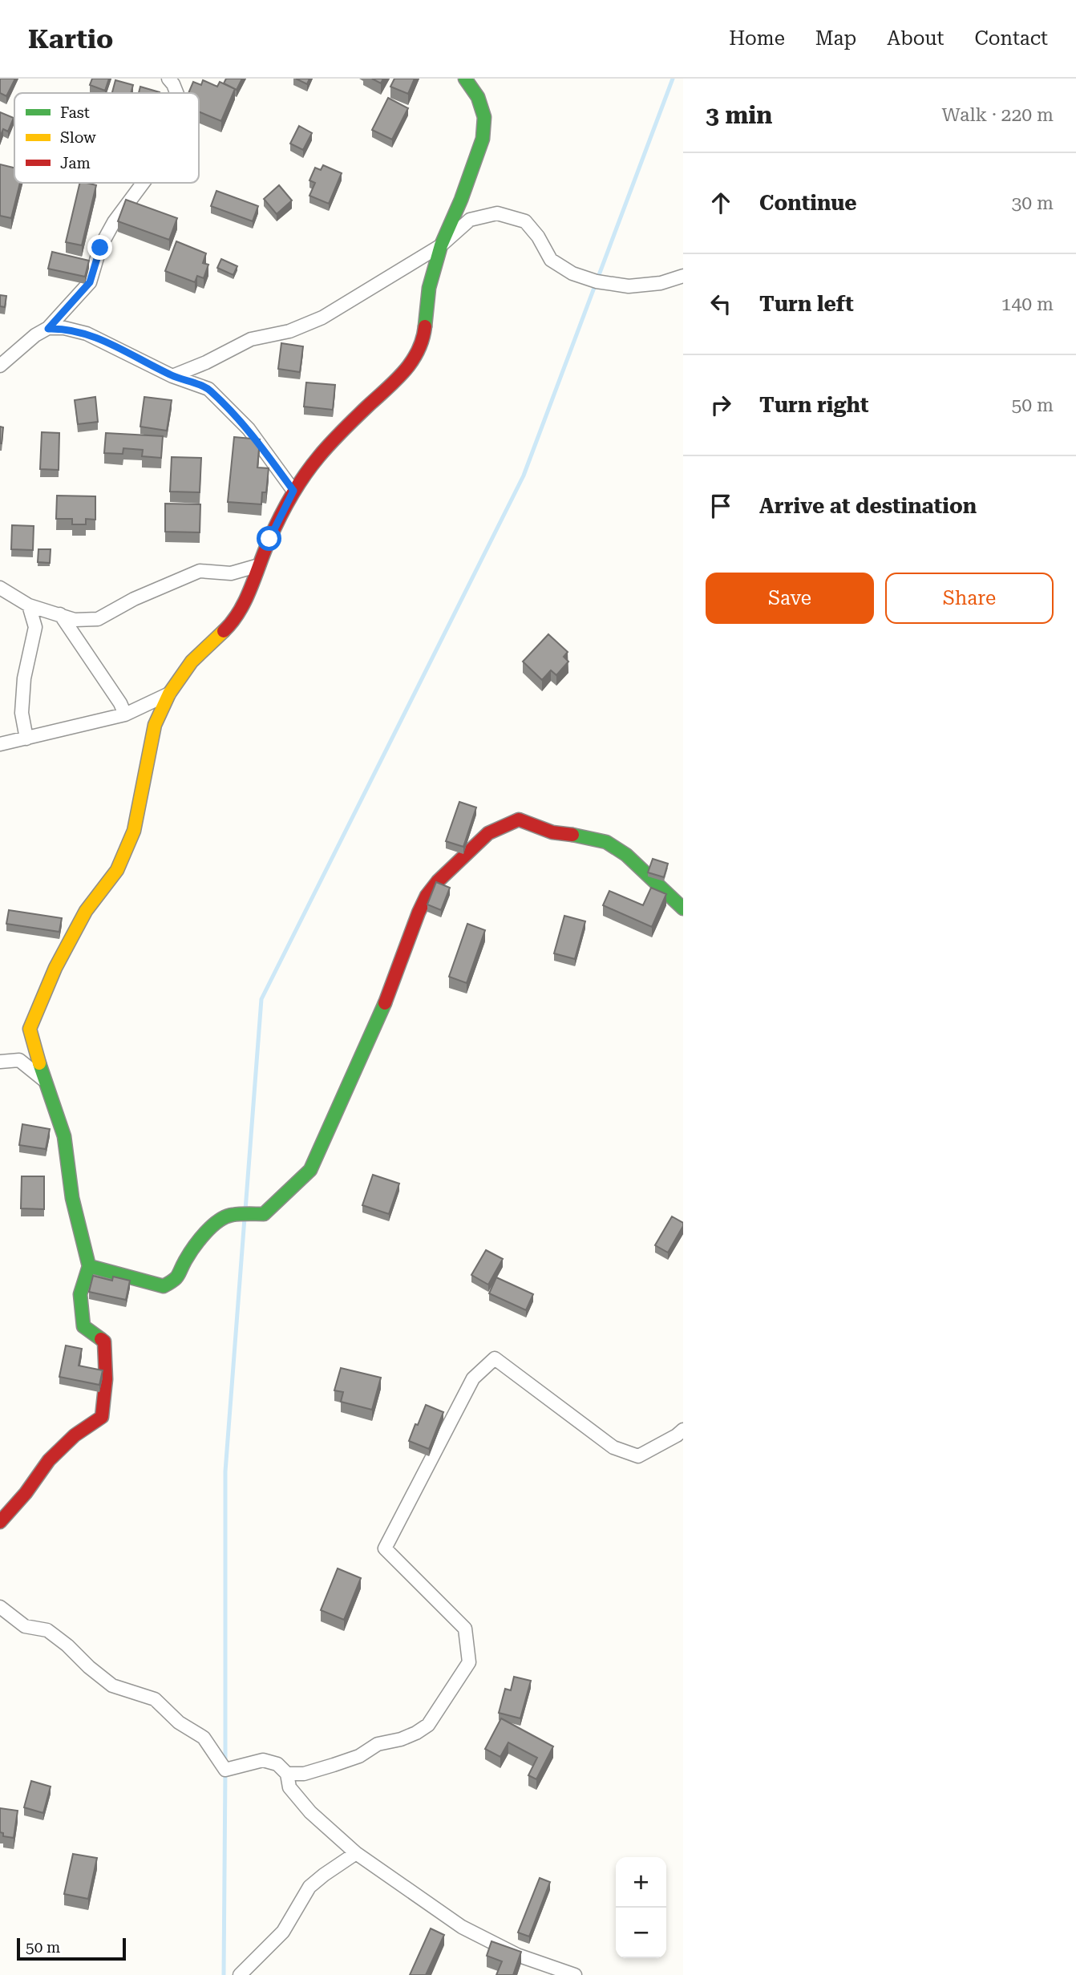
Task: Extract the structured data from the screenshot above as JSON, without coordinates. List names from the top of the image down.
{
  "legend": ["Fast", "Slow", "Jam"],
  "scale_bar": "50 m",
  "page": {
    "header": "Kartio",
    "nav": [
      "Home",
      "Map",
      "About",
      "Contact"
    ],
    "heading": ["3 min", "Walk · 220 m"],
    "list": [
      ["Continue", "30 m"],
      ["Turn left", "140 m"],
      ["Turn right", "50 m"],
      "Arrive at destination"
    ],
    "buttons": ["Save", "Share"],
    "map_buttons": ["+", "−"],
    "scale": "50 m"
  }
}
